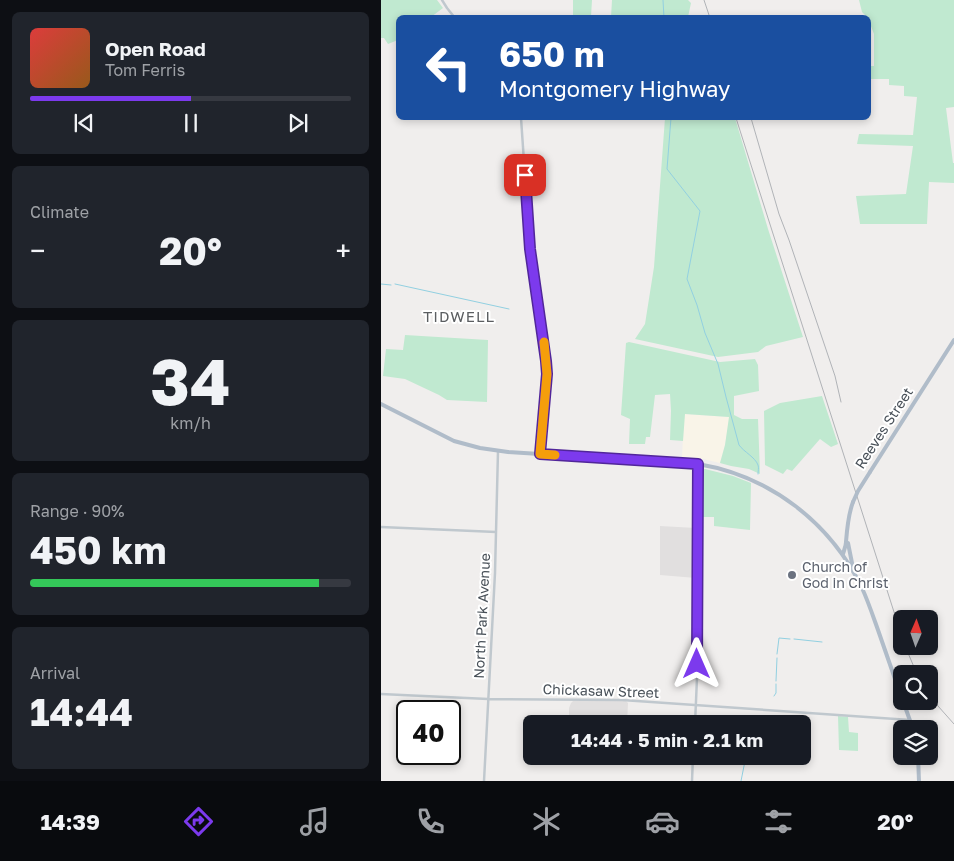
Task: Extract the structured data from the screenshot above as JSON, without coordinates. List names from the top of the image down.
{
  "streets": {
    "main road": ["Reeves Street"],
    "street": ["North Park Avenue", "Chickasaw Street"]
  },
  "crossings": [
    ["North Park Avenue", "Chickasaw Street"]
  ],
  "districts": ["TIDWELL"],
  "places": ["Church of God in Christ"],
  "north": "top",
  "page": {
    "turn": ["650 m", "Montgomery Highway"],
    "song": ["Open Road", "Tom Ferris"],
    "tile": [
      "Climate",
      ["34", "km/h"],
      ["Range · 90%", "450 km"],
      ["Arrival", "14:44"]
    ],
    "heat": ["−", "20°", "+"],
    "limit": "40",
    "trip": "14:44 · 5 min · 2.1 km",
    "tabs": ["14:39", "20°"]
  }
}
